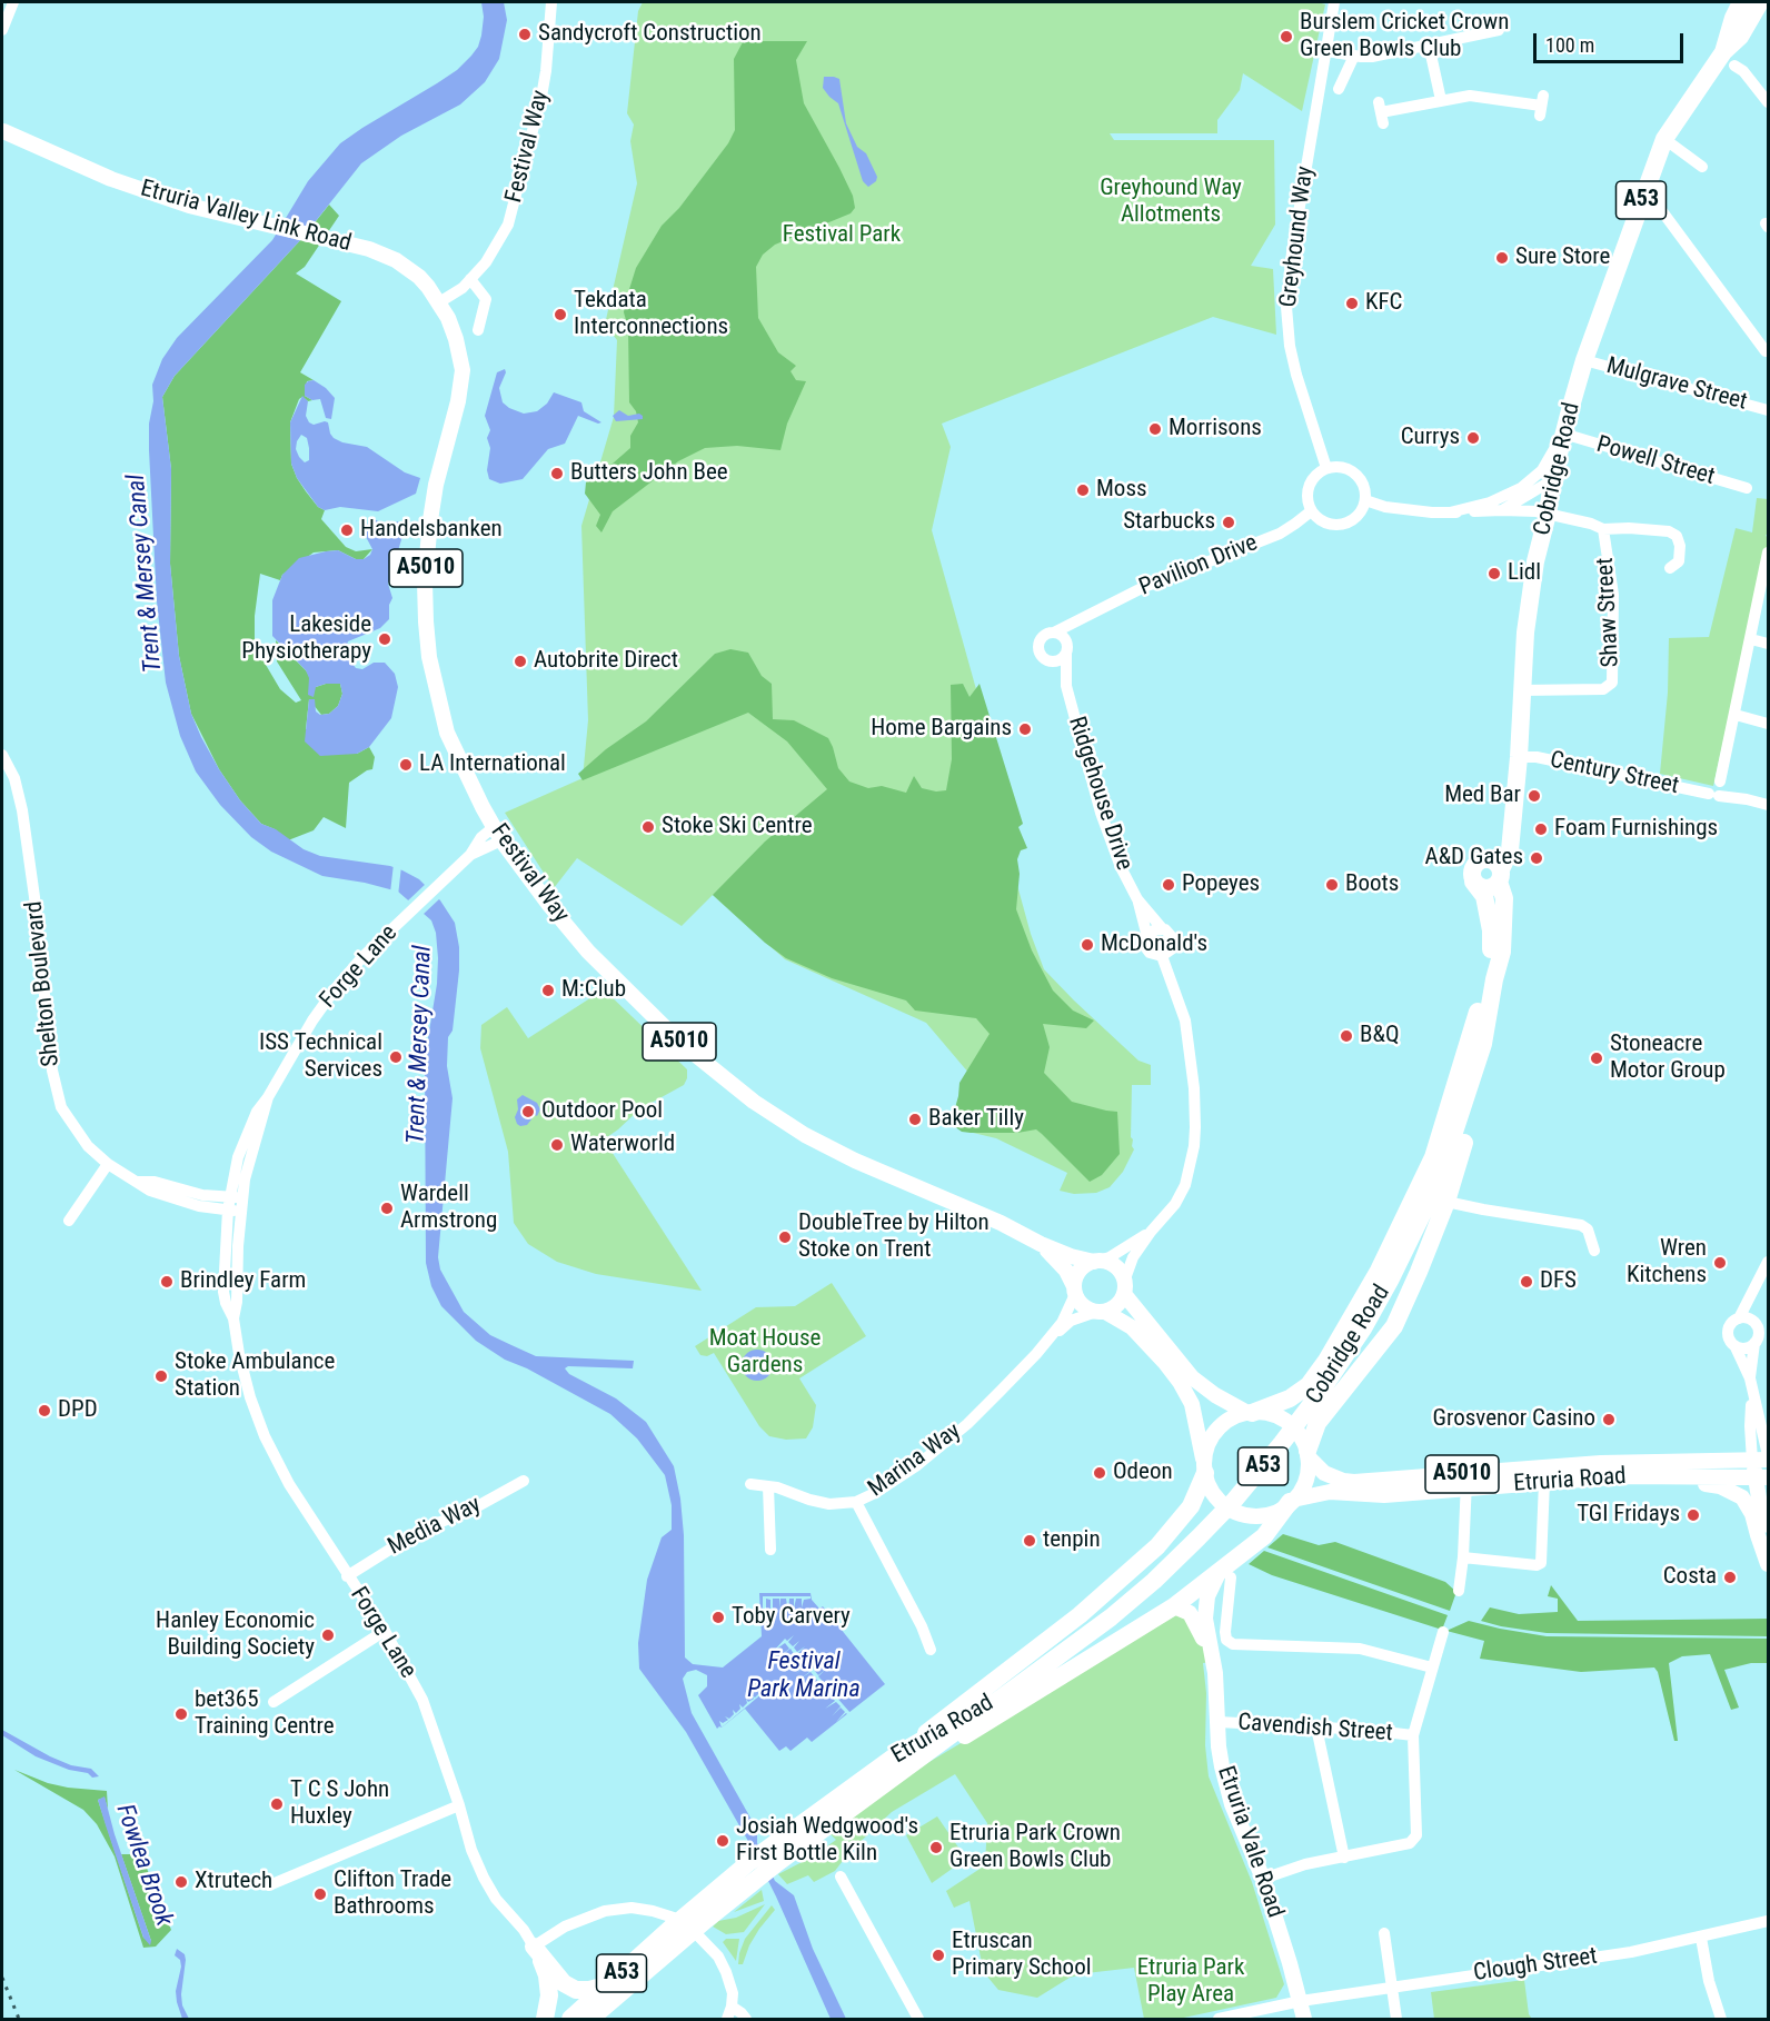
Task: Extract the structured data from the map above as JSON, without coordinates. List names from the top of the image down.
{
  "streets": {
    "highway": ["A53", "Cobridge Road", "Etruria Road"],
    "main road": [
      "Festival Way",
      "Etruria Valley Link Road",
      "A5010",
      "Etruria Vale Road"
    ],
    "street": [
      "Greyhound Way",
      "Mulgrave Street",
      "Powell Street",
      "Pavilion Drive",
      "Shaw Street",
      "Century Street",
      "Ridgehouse Drive",
      "Forge Lane",
      "Shelton Boulevard",
      "Marina Way",
      "Media Way",
      "Cavendish Street",
      "Clough Street"
    ]
  },
  "crossings": [
    ["Festival Way", "Etruria Valley Link Road"],
    ["Festival Way", "A5010"],
    ["Festival Way", "Forge Lane"],
    ["Festival Way", "Marina Way"],
    ["Greyhound Way", "Pavilion Drive"],
    ["Mulgrave Street", "Cobridge Road"],
    ["Powell Street", "Cobridge Road"],
    ["Cobridge Road", "Shaw Street"],
    ["Cobridge Road", "Century Street"],
    ["Cobridge Road", "Etruria Road"],
    ["Pavilion Drive", "Ridgehouse Drive"],
    ["A5010", "Marina Way"],
    ["A5010", "Etruria Road"],
    ["Forge Lane", "Shelton Boulevard"],
    ["Forge Lane", "Media Way"],
    ["Cavendish Street", "Etruria Vale Road"],
    ["Etruria Vale Road", "Clough Street"]
  ],
  "water": ["Trent & Mersey Canal", "Festival Park Marina", "Fowlea Brook"],
  "parks": [
    "Greyhound Way Allotments",
    "Festival Park",
    "Moat House Gardens",
    "Etruria Park Play Area"
  ],
  "places": [
    "Sandycroft Construction",
    "Burslem Cricket Crown Green Bowls Club",
    "Sure Store",
    "KFC",
    "Tekdata Interconnections",
    "Morrisons",
    "Currys",
    "Butters John Bee",
    "Moss",
    "Starbucks",
    "Handelsbanken",
    "Lidl",
    "Lakeside Physiotherapy",
    "Autobrite Direct",
    "Home Bargains",
    "LA International",
    "Med Bar",
    "Stoke Ski Centre",
    "Foam Furnishings",
    "A&D Gates",
    "Popeyes",
    "Boots",
    "McDonald's",
    "M:Club",
    "B&Q",
    "ISS Technical Services",
    "Stoneacre Motor Group",
    "Outdoor Pool",
    "Baker Tilly",
    "Waterworld",
    "Wardell Armstrong",
    "DoubleTree by Hilton Stoke on Trent",
    "Wren Kitchens",
    "Brindley Farm",
    "DFS",
    "Stoke Ambulance Station",
    "DPD",
    "Grosvenor Casino",
    "Odeon",
    "TGI Fridays",
    "tenpin",
    "Costa",
    "Toby Carvery",
    "Hanley Economic Building Society",
    "bet365 Training Centre",
    "T C S John Huxley",
    "Josiah Wedgwood's First Bottle Kiln",
    "Etruria Park Crown Green Bowls Club",
    "Xtrutech",
    "Clifton Trade Bathrooms",
    "Etruscan Primary School"
  ],
  "scale_bar": "100 m"
}
